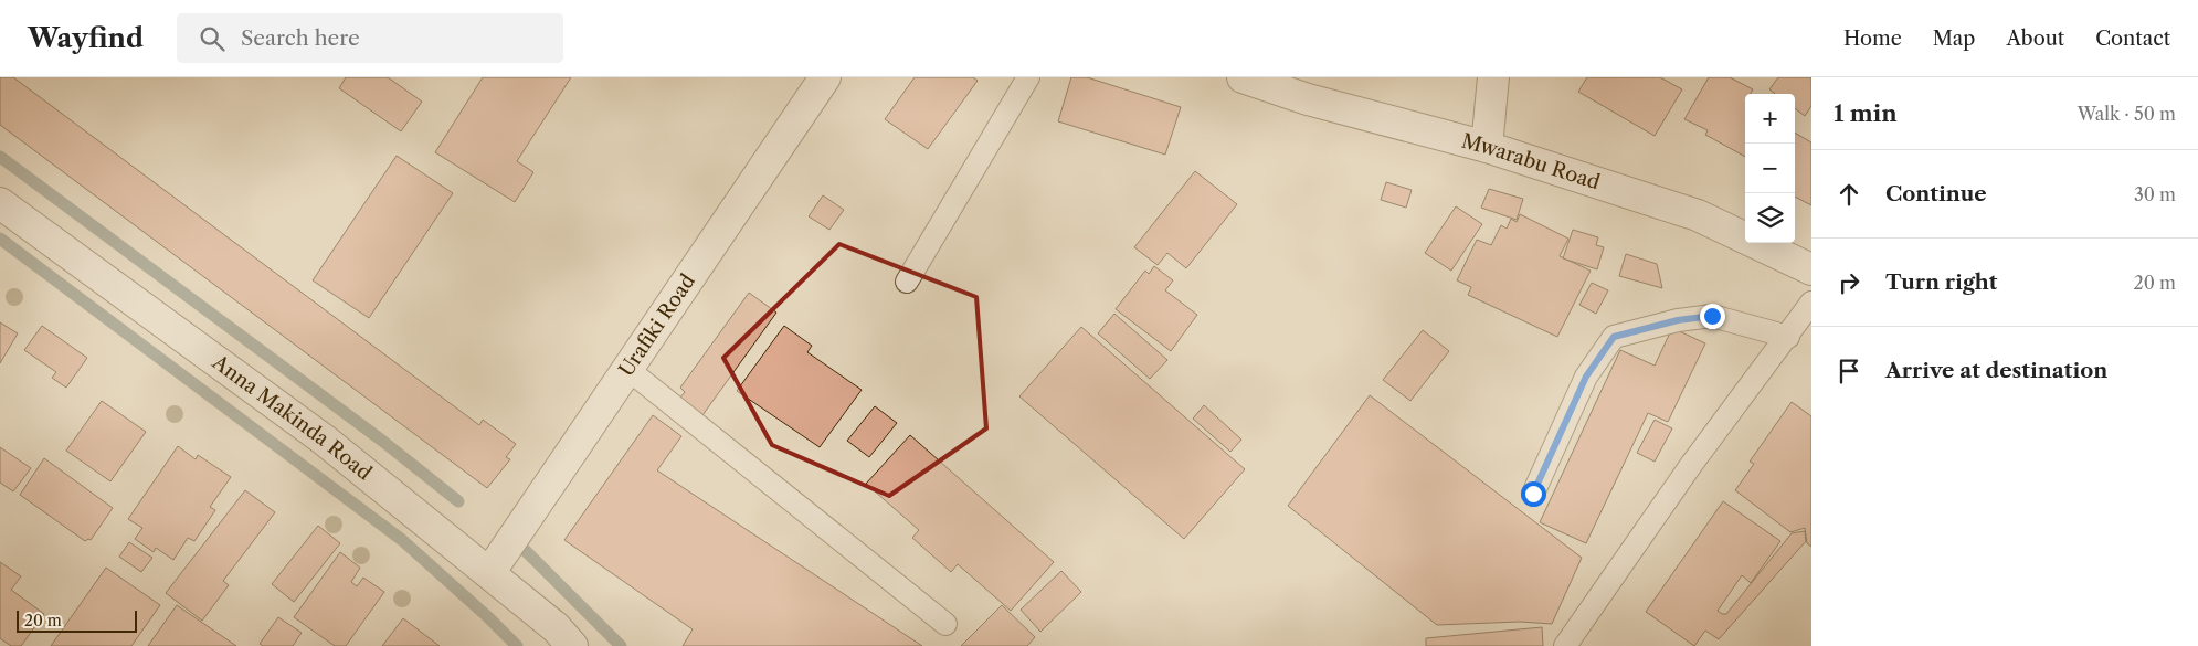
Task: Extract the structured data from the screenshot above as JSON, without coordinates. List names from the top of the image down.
{
  "streets": {
    "street": ["Mwarabu Road", "Urafiki Road", "Anna Makinda Road"]
  },
  "crossings": [
    ["Urafiki Road", "Anna Makinda Road"]
  ],
  "scale_bar": "20 m",
  "page": {
    "header": "Wayfind",
    "search": "Search here",
    "nav": [
      "Home",
      "Map",
      "About",
      "Contact"
    ],
    "heading": ["1 min", "Walk · 50 m"],
    "map_buttons": ["+", "−"],
    "list": [
      ["Continue", "30 m"],
      ["Turn right", "20 m"],
      "Arrive at destination"
    ],
    "scale": "20 m"
  }
}
